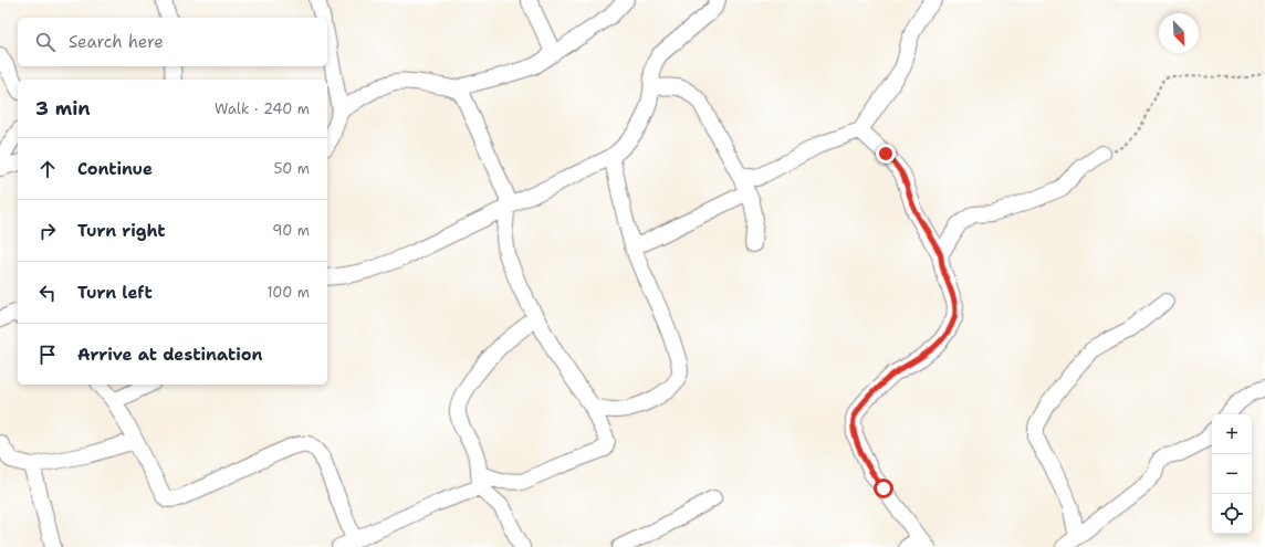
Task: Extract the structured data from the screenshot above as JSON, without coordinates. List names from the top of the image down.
{
  "north": "bottom right",
  "page": {
    "search": "Search here",
    "heading": ["3 min", "Walk · 240 m"],
    "list": [
      ["Continue", "50 m"],
      ["Turn right", "90 m"],
      ["Turn left", "100 m"],
      "Arrive at destination"
    ],
    "map_buttons": ["+", "−"]
  }
}
